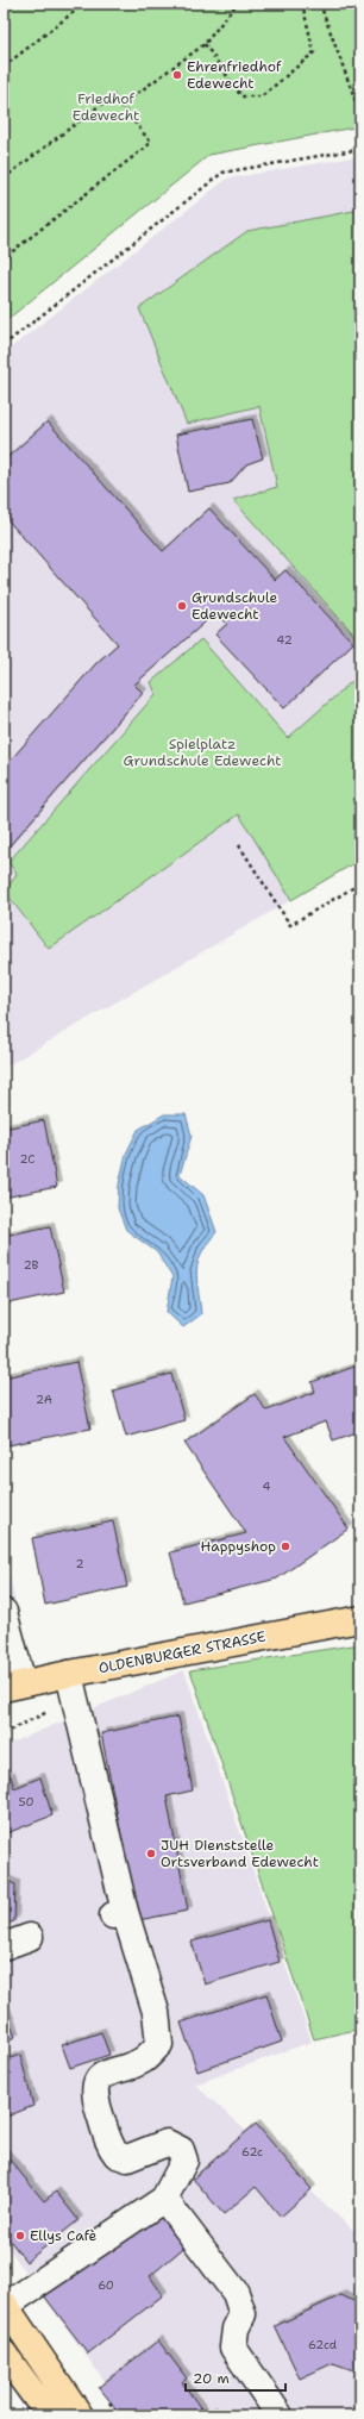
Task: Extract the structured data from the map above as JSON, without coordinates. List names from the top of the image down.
{
  "streets": {
    "main road": ["OLDENBURGER STRASSE"]
  },
  "parks": ["Friedhof Edewecht", "Spielplatz Grundschule Edewecht"],
  "places": [
    "Ehrenfriedhof Edewecht",
    "Grundschule Edewecht",
    "Happyshop",
    "JUH Dienststelle Ortsverband Edewecht",
    "Ellys Cafè"
  ],
  "house_numbers": [
    "42",
    "2C",
    "2B",
    "2A",
    "4",
    "2",
    "50",
    "62c",
    "60",
    "62cd"
  ],
  "scale_bar": "20 m"
}
